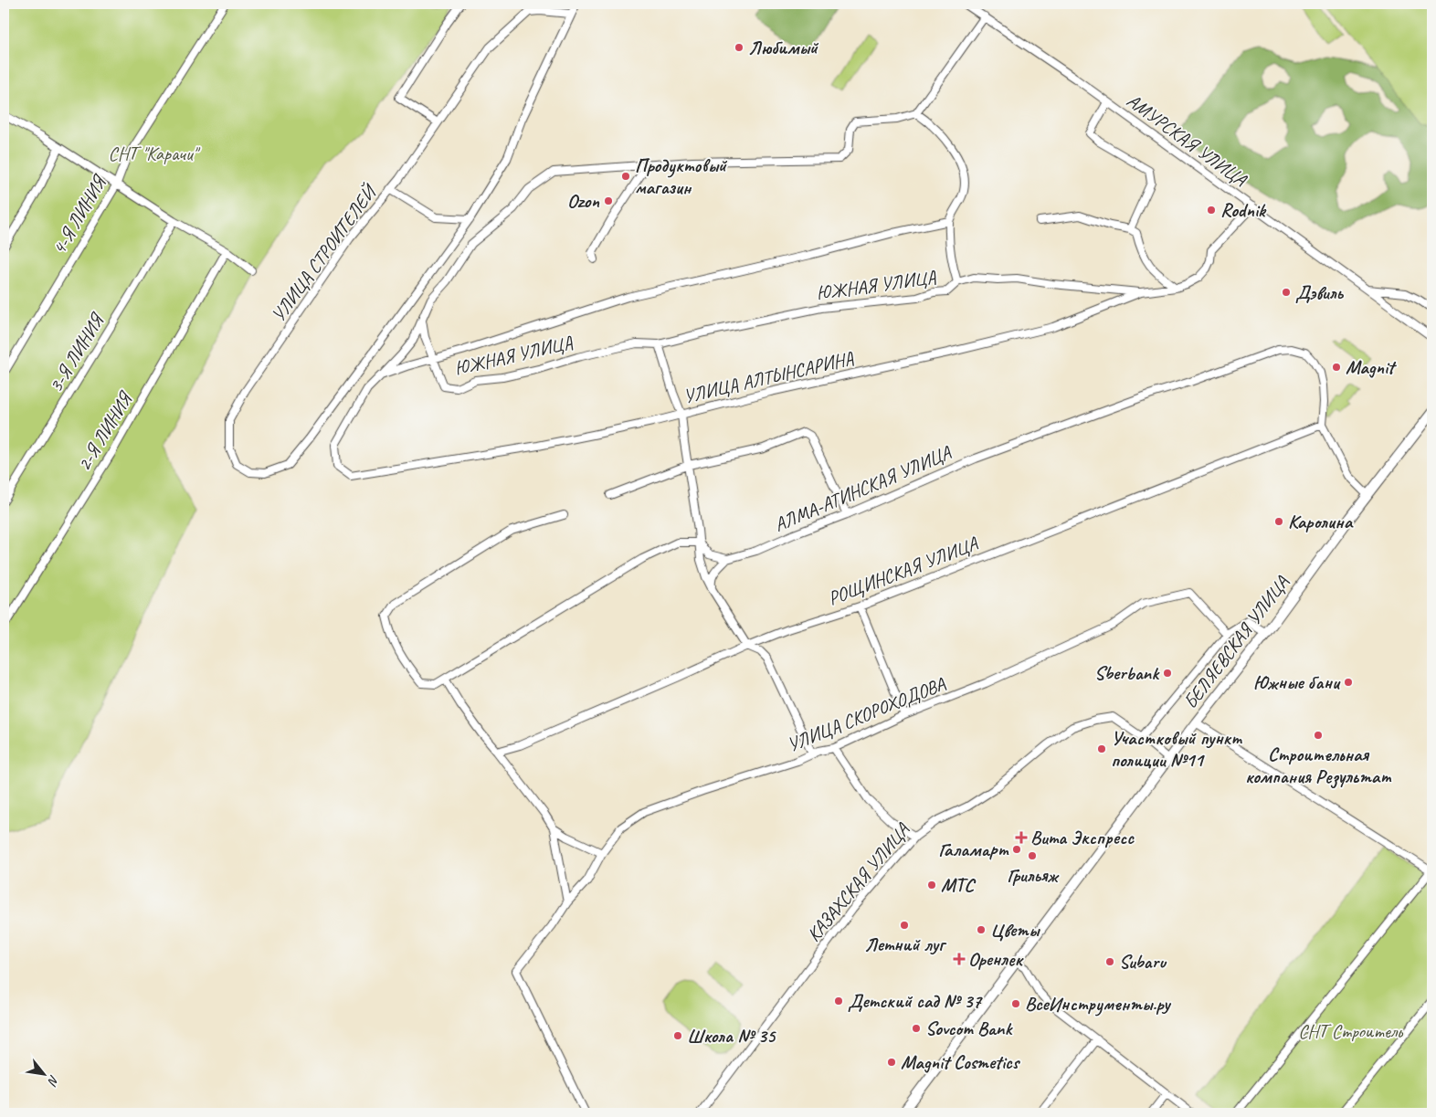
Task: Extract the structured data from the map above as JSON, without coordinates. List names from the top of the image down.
{
  "streets": {
    "main road": ["БЕЛЯЕВСКАЯ УЛИЦА"],
    "street": [
      "АМУРСКАЯ УЛИЦА",
      "4-Я ЛИНИЯ",
      "УЛИЦА СТРОИТЕЛЕЙ",
      "ЮЖНАЯ УЛИЦА",
      "3-Я ЛИНИЯ",
      "УЛИЦА АЛТЫНСАРИНА",
      "2-Я ЛИНИЯ",
      "АЛМА-АТИНСКАЯ УЛИЦА",
      "РОЩИНСКАЯ УЛИЦА",
      "УЛИЦА СКОРОХОДОВА",
      "КАЗАХСКАЯ УЛИЦА"
    ]
  },
  "crossings": [
    ["АМУРСКАЯ УЛИЦА", "УЛИЦА АЛТЫНСАРИНА"],
    ["ЮЖНАЯ УЛИЦА", "УЛИЦА АЛТЫНСАРИНА"],
    ["АЛМА-АТИНСКАЯ УЛИЦА", "РОЩИНСКАЯ УЛИЦА"]
  ],
  "parks": ["СНТ \"Карачи\"", "СНТ Строитель"],
  "places": {
    "other": [
      "Любимый",
      "Продуктовый магазин",
      "Ozon",
      "Rodnik",
      "Дэвиль",
      "Magnit",
      "Каролина",
      "Sberbank",
      "Южные бани",
      "Строительная компания Результат",
      "Участковый пункт полиции №11",
      "Галамарт",
      "Грильяж",
      "МТС",
      "Летний луг",
      "Цветы",
      "Subaru",
      "Детский сад № 37",
      "ВсеИнструменты.ру",
      "Sovcom Bank",
      "Школа № 35",
      "Magnit Cosmetics"
    ],
    "health": ["Вита Экспресс", "Оренлек"]
  },
  "north": "bottom right"
}
